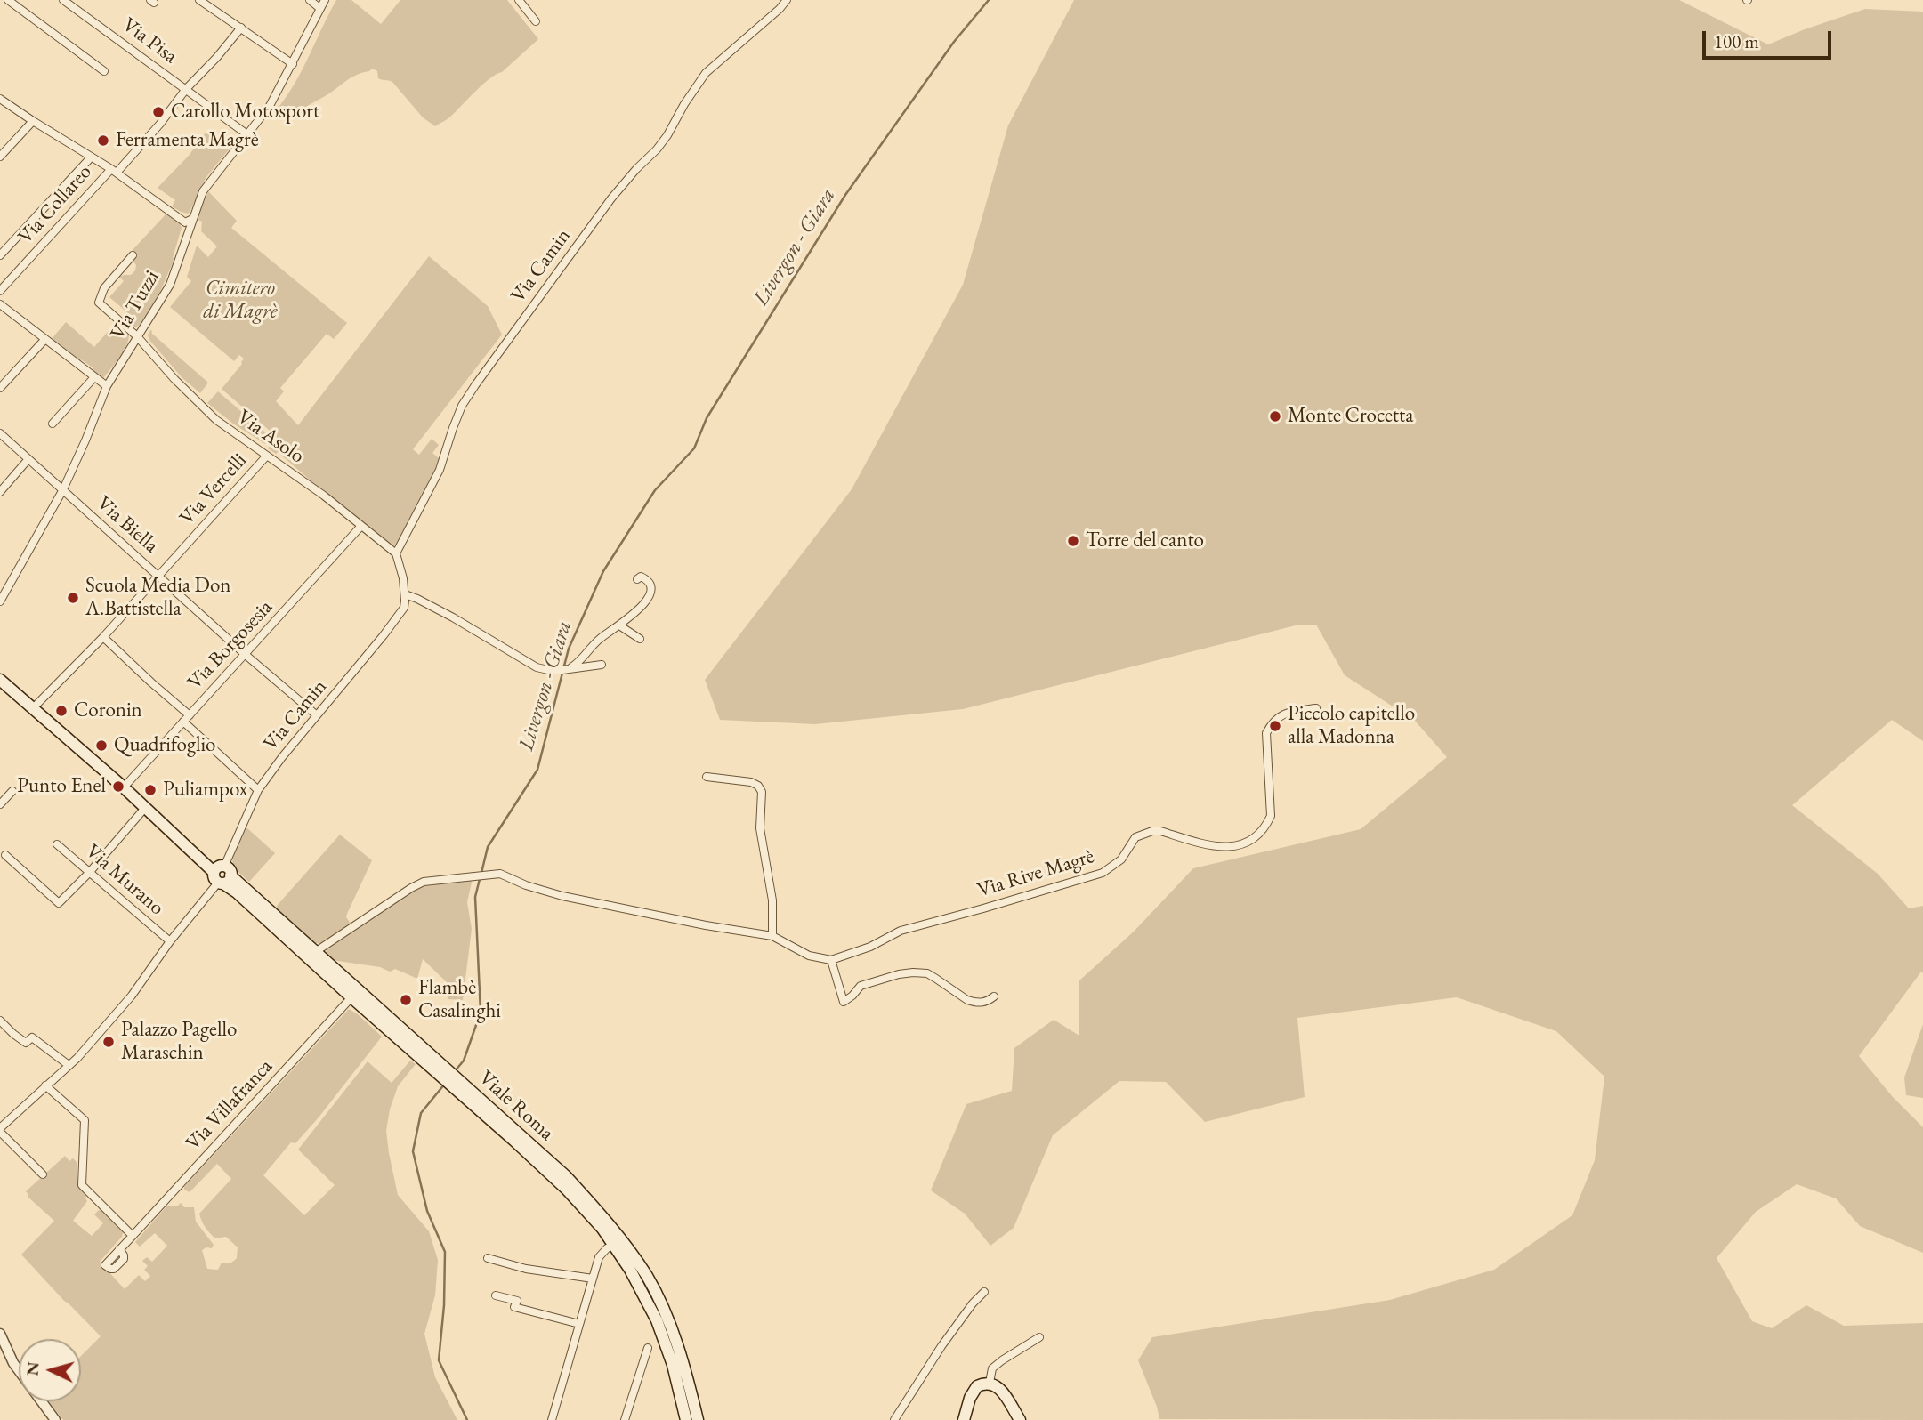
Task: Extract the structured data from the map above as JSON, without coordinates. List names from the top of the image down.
{
  "streets": {
    "main road": ["Viale Roma"],
    "street": [
      "Via Pisa",
      "Via Collareo",
      "Via Camin",
      "Via Tuzzi",
      "Via Asolo",
      "Via Vercelli",
      "Via Biella",
      "Via Borgosesia",
      "Via Rive Magrè",
      "Via Murano",
      "Via Villafranca"
    ]
  },
  "crossings": [
    ["Via Pisa", "Via Collareo"],
    ["Via Pisa", "Via Tuzzi"],
    ["Via Camin", "Via Asolo"],
    ["Via Camin", "Via Biella"],
    ["Via Camin", "Via Murano"],
    ["Via Camin", "Viale Roma"],
    ["Via Tuzzi", "Via Asolo"],
    ["Via Tuzzi", "Via Biella"],
    ["Via Asolo", "Via Vercelli"],
    ["Via Asolo", "Via Borgosesia"],
    ["Via Vercelli", "Via Biella"],
    ["Via Vercelli", "Viale Roma"],
    ["Via Biella", "Via Borgosesia"],
    ["Via Borgosesia", "Viale Roma"],
    ["Via Villafranca", "Viale Roma"]
  ],
  "water": ["Livergon - Giara"],
  "parks": ["Cimitero di Magrè"],
  "places": [
    "Carollo Motosport",
    "Ferramenta Magrè",
    "Monte Crocetta",
    "Torre del canto",
    "Scuola Media Don A.Battistella",
    "Coronin",
    "Piccolo capitello alla Madonna",
    "Quadrifoglio",
    "Punto Enel",
    "Puliampox",
    "Flambè Casalinghi",
    "Palazzo Pagello Maraschin"
  ],
  "scale_bar": "100 m",
  "north": "left"
}
